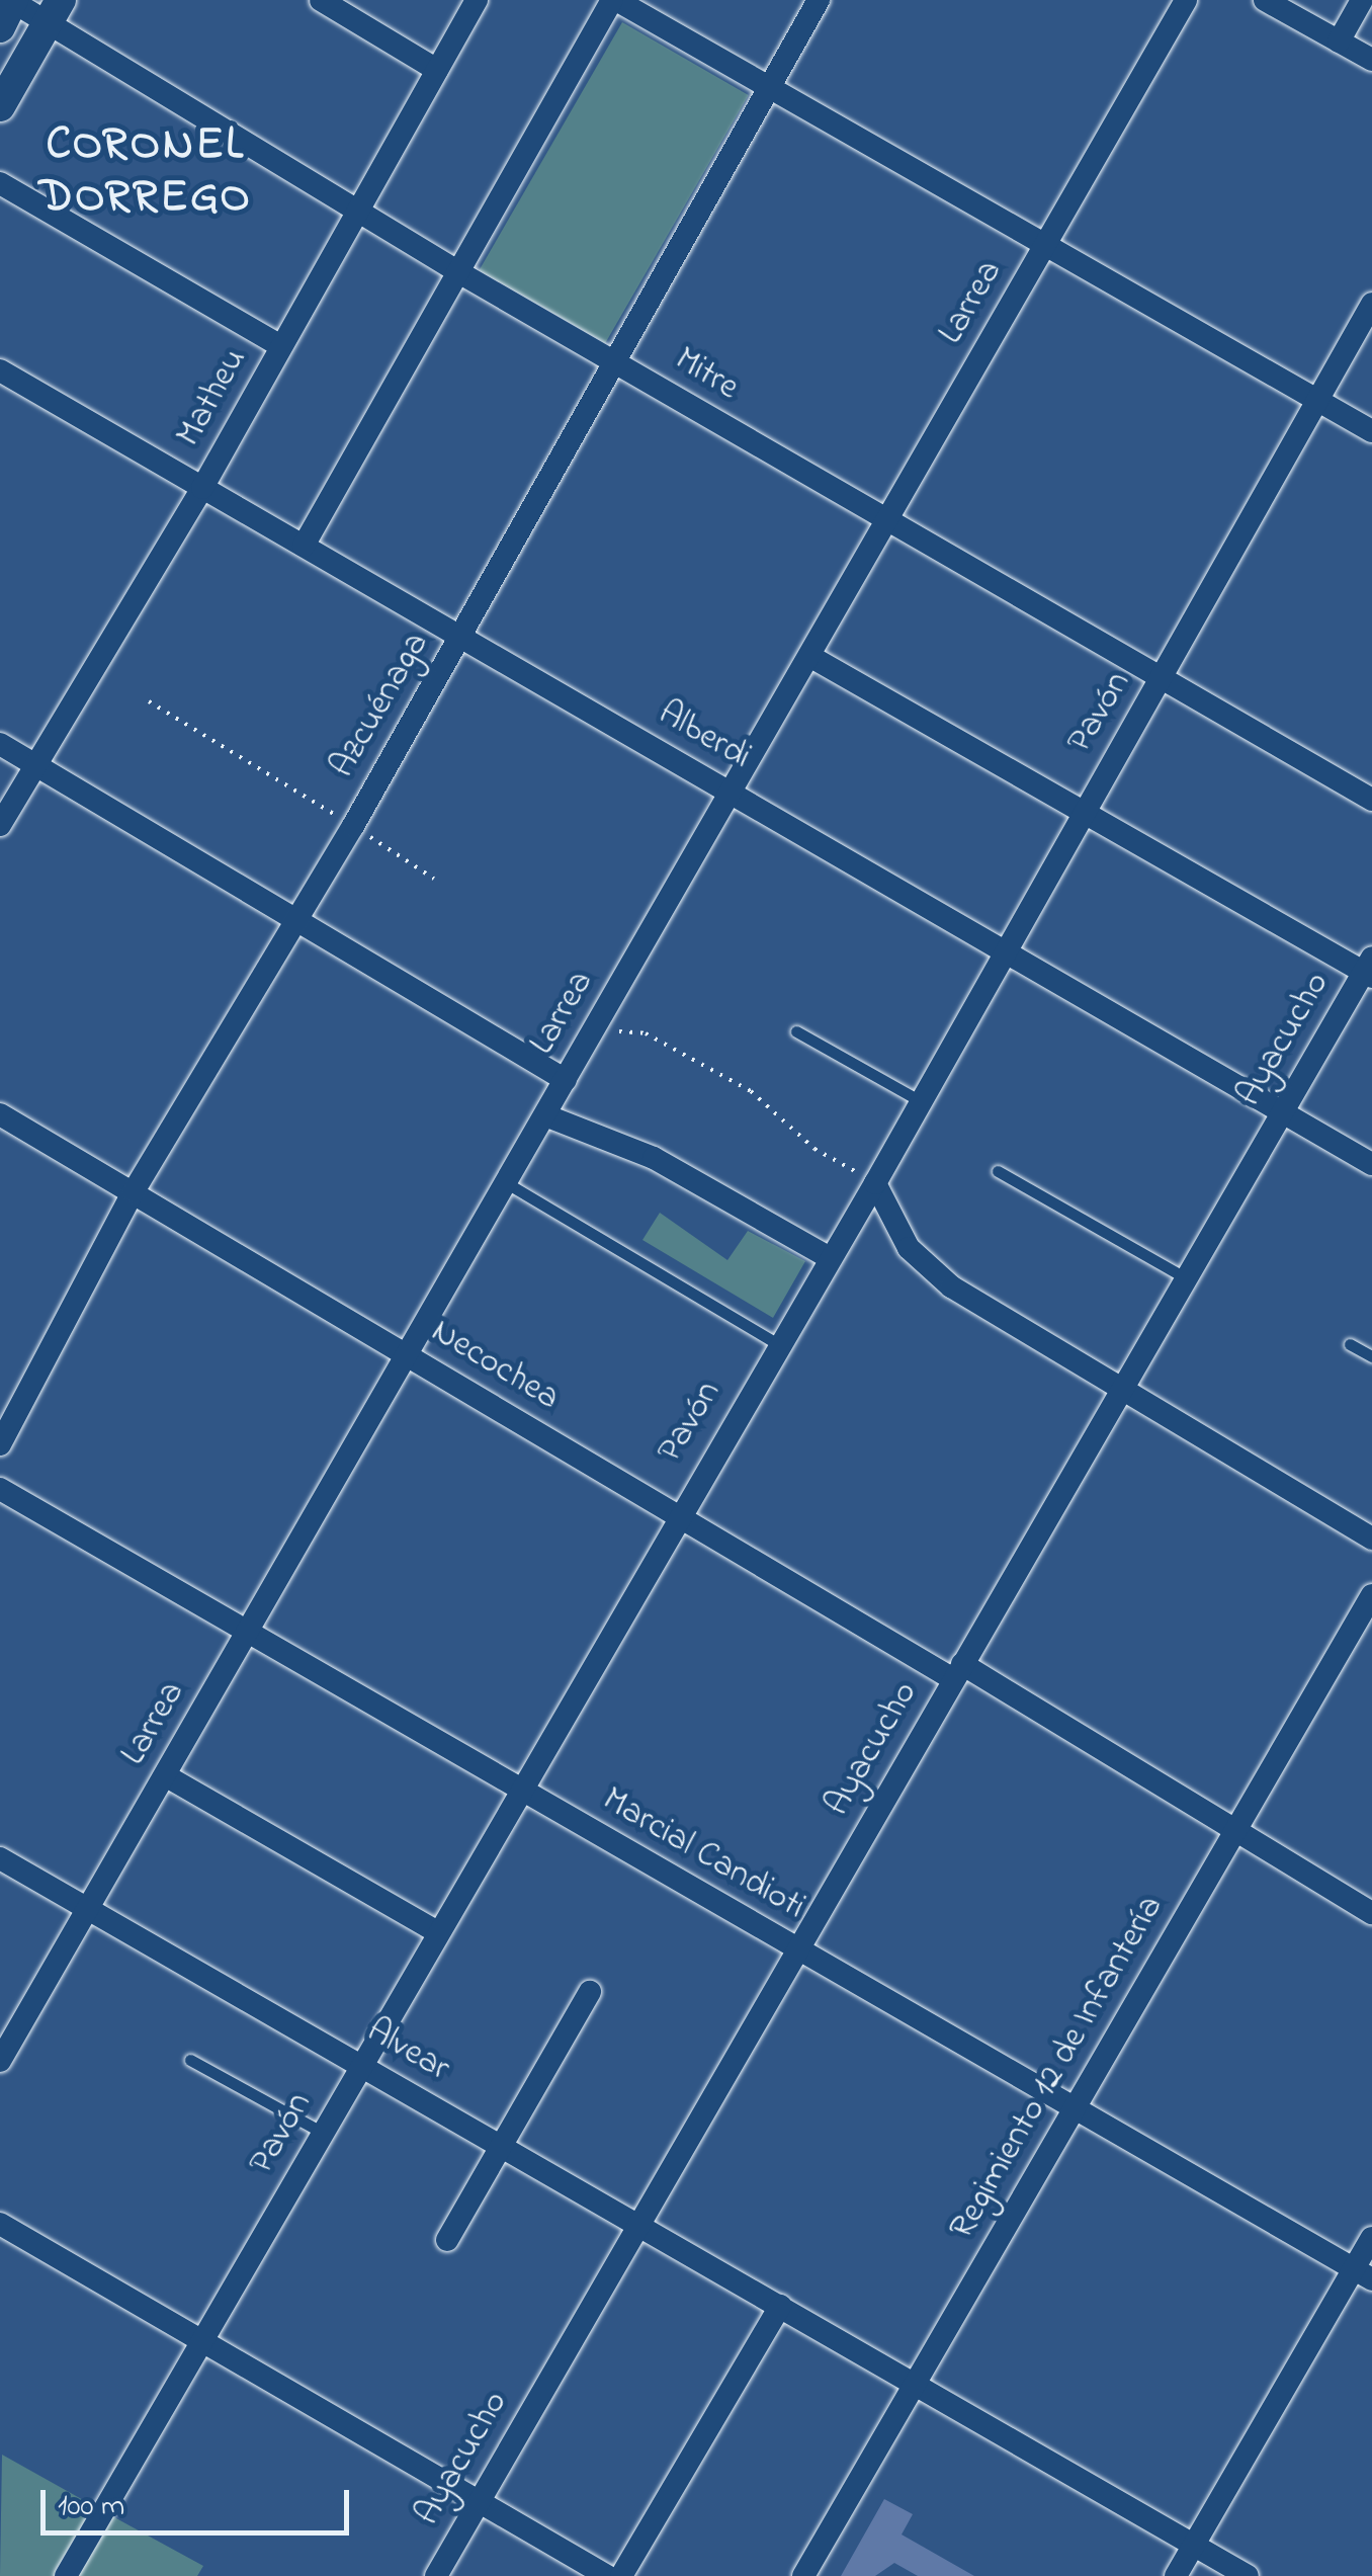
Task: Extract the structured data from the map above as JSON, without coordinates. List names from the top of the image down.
{
  "streets": {
    "street": [
      "Larrea",
      "Mitre",
      "Matheu",
      "Azcuénaga",
      "Pavón",
      "Alberdi",
      "Ayacucho",
      "Necochea",
      "Marcial Candioti",
      "Alvear",
      "Regimiento 12 de Infantería"
    ]
  },
  "crossings": [
    ["Larrea", "Mitre"],
    ["Larrea", "Alberdi"],
    ["Larrea", "Necochea"],
    ["Larrea", "Marcial Candioti"],
    ["Larrea", "Alvear"],
    ["Mitre", "Matheu"],
    ["Mitre", "Azcuénaga"],
    ["Mitre", "Pavón"],
    ["Matheu", "Alberdi"],
    ["Azcuénaga", "Alberdi"],
    ["Azcuénaga", "Necochea"],
    ["Pavón", "Alberdi"],
    ["Pavón", "Necochea"],
    ["Pavón", "Marcial Candioti"],
    ["Pavón", "Alvear"],
    ["Alberdi", "Ayacucho"],
    ["Ayacucho", "Necochea"],
    ["Ayacucho", "Marcial Candioti"],
    ["Ayacucho", "Alvear"],
    ["Necochea", "Regimiento 12 de Infantería"],
    ["Marcial Candioti", "Regimiento 12 de Infantería"],
    ["Alvear", "Regimiento 12 de Infantería"]
  ],
  "districts": ["CORONEL DORREGO"],
  "scale_bar": "100 m"
}
